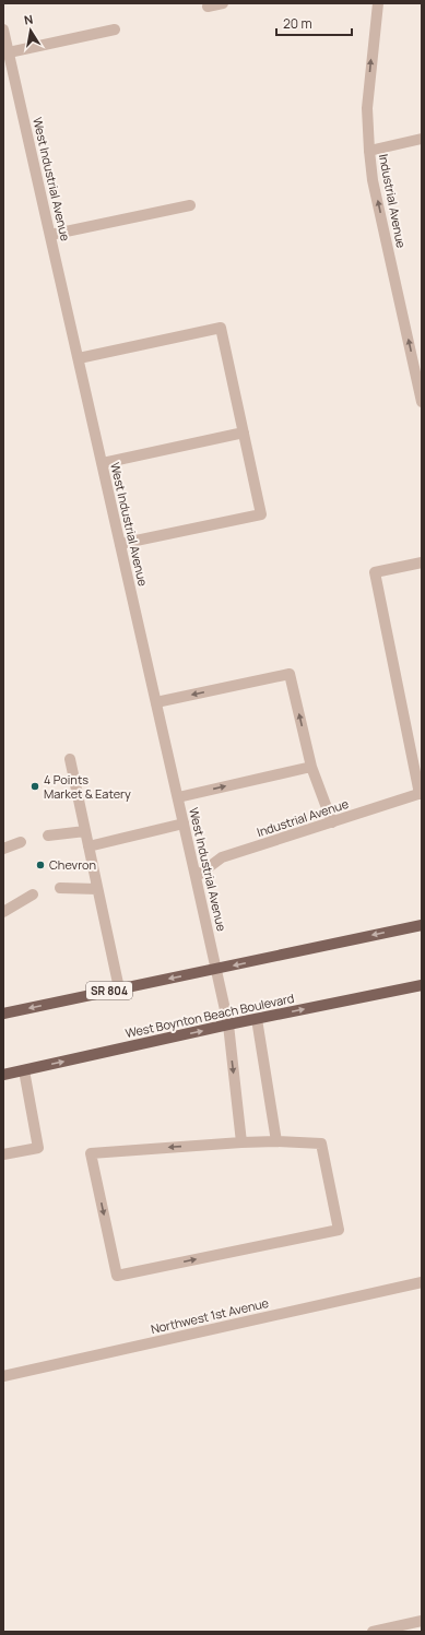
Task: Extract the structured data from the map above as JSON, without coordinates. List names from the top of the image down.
{
  "streets": {
    "main road": ["SR 804", "West Boynton Beach Boulevard"],
    "street": ["West Industrial Avenue", "Industrial Avenue", "Northwest 1st Avenue"]
  },
  "crossings": [
    ["West Industrial Avenue", "Industrial Avenue"],
    ["West Industrial Avenue", "SR 804"],
    ["West Industrial Avenue", "West Boynton Beach Boulevard"]
  ],
  "one_way": ["Industrial Avenue"],
  "places": ["4 Points Market & Eatery", "Chevron"],
  "scale_bar": "20 m",
  "north": "top"
}
